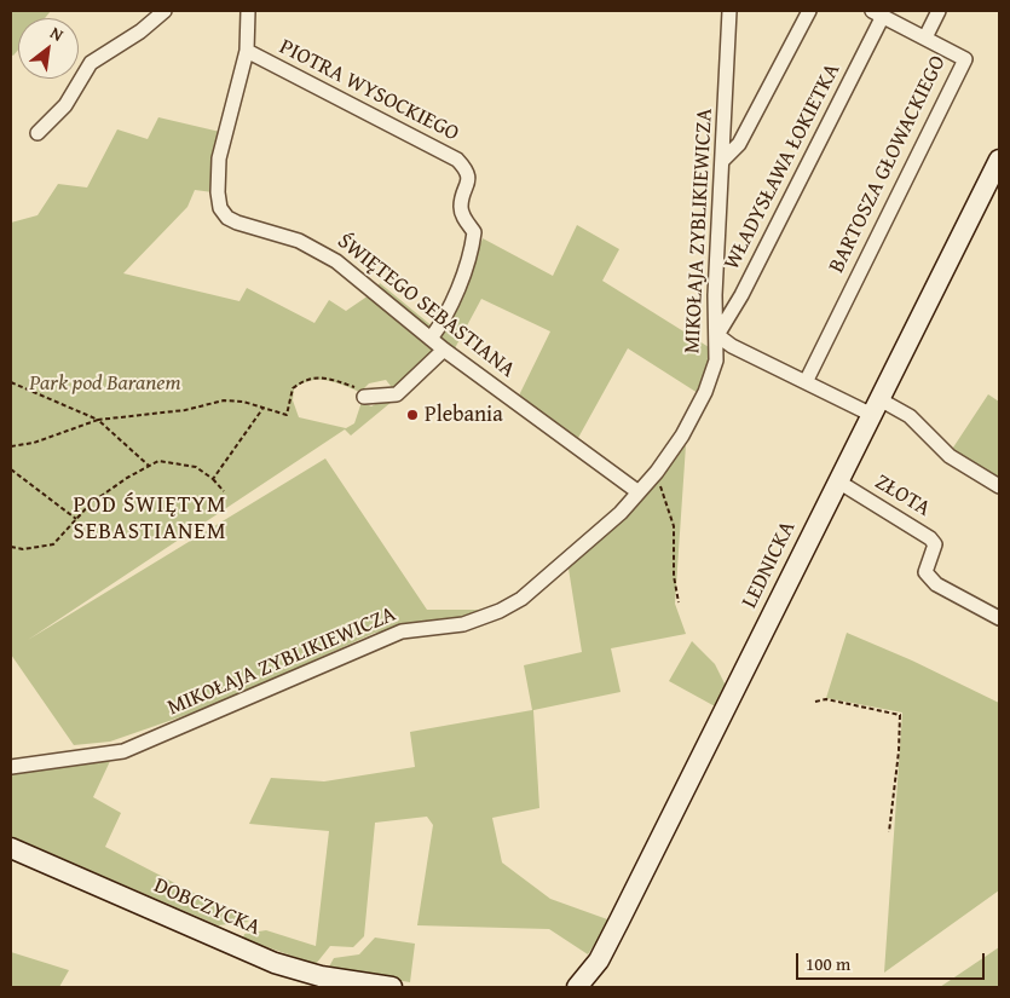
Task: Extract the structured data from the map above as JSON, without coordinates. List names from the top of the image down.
{
  "streets": {
    "main road": ["LEDNICKA", "DOBCZYCKA"],
    "street": [
      "PIOTRA WYSOCKIEGO",
      "BARTOSZA GŁOWACKIEGO",
      "WŁADYSŁAWA ŁOKIETKA",
      "MIKOŁAJA ZYBLIKIEWICZA",
      "ŚWIĘTEGO SEBASTIANA",
      "ZŁOTA"
    ]
  },
  "crossings": [
    ["PIOTRA WYSOCKIEGO", "ŚWIĘTEGO SEBASTIANA"],
    ["BARTOSZA GŁOWACKIEGO", "WŁADYSŁAWA ŁOKIETKA"],
    ["WŁADYSŁAWA ŁOKIETKA", "MIKOŁAJA ZYBLIKIEWICZA"],
    ["MIKOŁAJA ZYBLIKIEWICZA", "ŚWIĘTEGO SEBASTIANA"],
    ["ZŁOTA", "LEDNICKA"]
  ],
  "districts": ["POD ŚWIĘTYM SEBASTIANEM"],
  "parks": ["Park pod Baranem"],
  "places": ["Plebania"],
  "scale_bar": "100 m",
  "north": "top right"
}
